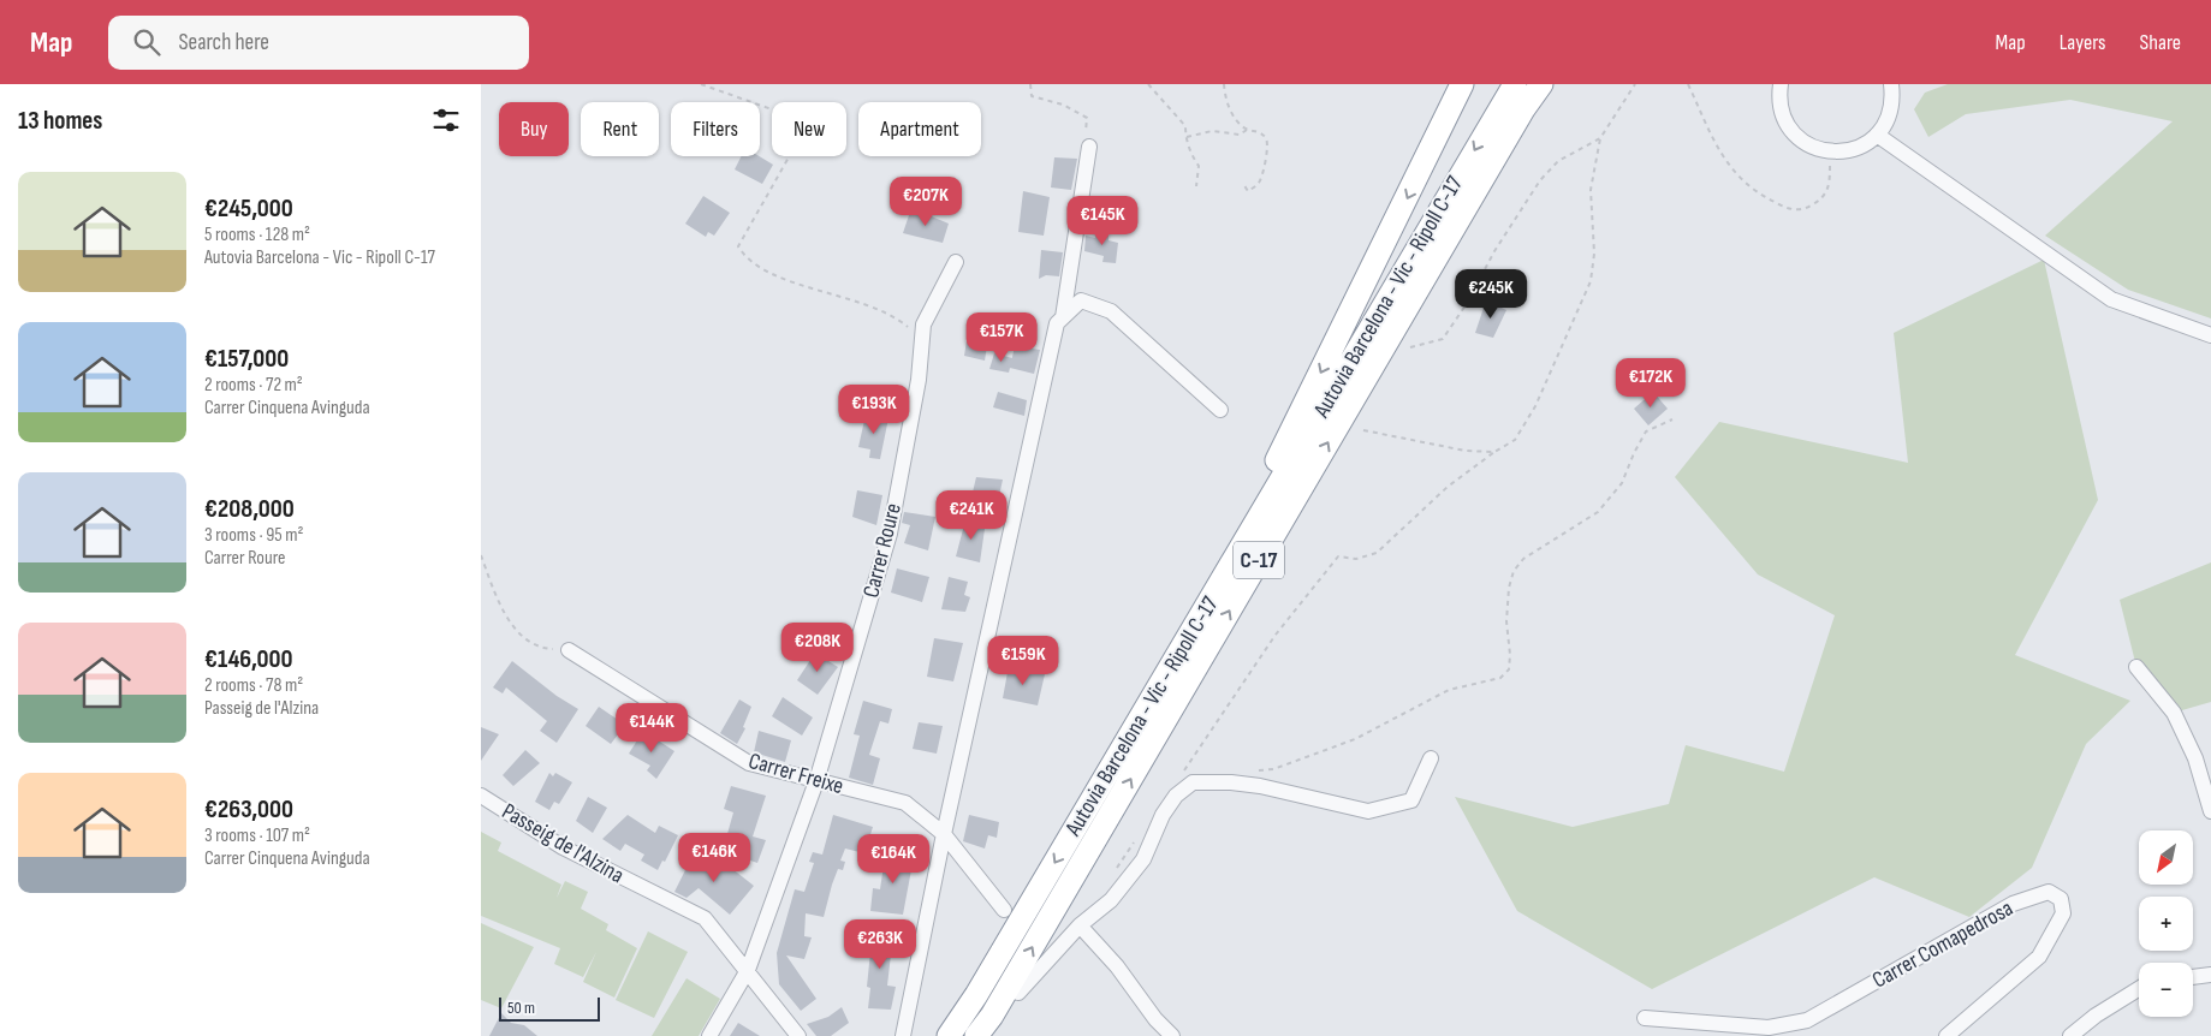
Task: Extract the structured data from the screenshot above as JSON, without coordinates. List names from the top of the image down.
{
  "streets": {
    "highway": ["Autovia Barcelona - Vic - Ripoll C-17", "C-17"],
    "street": [
      "Carrer Roure",
      "Carrer Freixe",
      "Passeig de l'Alzina",
      "Carrer Comapedrosa"
    ]
  },
  "crossings": [
    ["Carrer Roure", "Carrer Freixe"],
    ["Carrer Roure", "Passeig de l'Alzina"]
  ],
  "scale_bar": "50 m",
  "north": "bottom left",
  "page": {
    "header": "Map",
    "search": "Search here",
    "nav": ["Map", "Layers", "Share"],
    "heading": "13 homes",
    "chip": [
      "Buy",
      "Rent",
      "Filters",
      "New",
      "Apartment"
    ],
    "list": [
      {
        "name": "€245,000",
        "note": "5 rooms · 128 m² · Autovia Barcelona - Vic - Ripoll C-17"
      },
      {
        "name": "€157,000",
        "note": "2 rooms · 72 m² · Carrer Cinquena Avinguda"
      },
      {
        "name": "€208,000",
        "note": "3 rooms · 95 m² · Carrer Roure"
      },
      {
        "name": "€146,000",
        "note": "2 rooms · 78 m² · Passeig de l'Alzina"
      },
      {
        "name": "€263,000",
        "note": "3 rooms · 107 m² · Carrer Cinquena Avinguda"
      }
    ],
    "price": [
      "€207K",
      "€145K",
      "€245K",
      "€157K",
      "€172K",
      "€193K",
      "€241K",
      "€208K",
      "€159K",
      "€144K",
      "€146K",
      "€164K",
      "€263K"
    ],
    "map_buttons": ["+", "−"],
    "scale": "50 m"
  }
}
